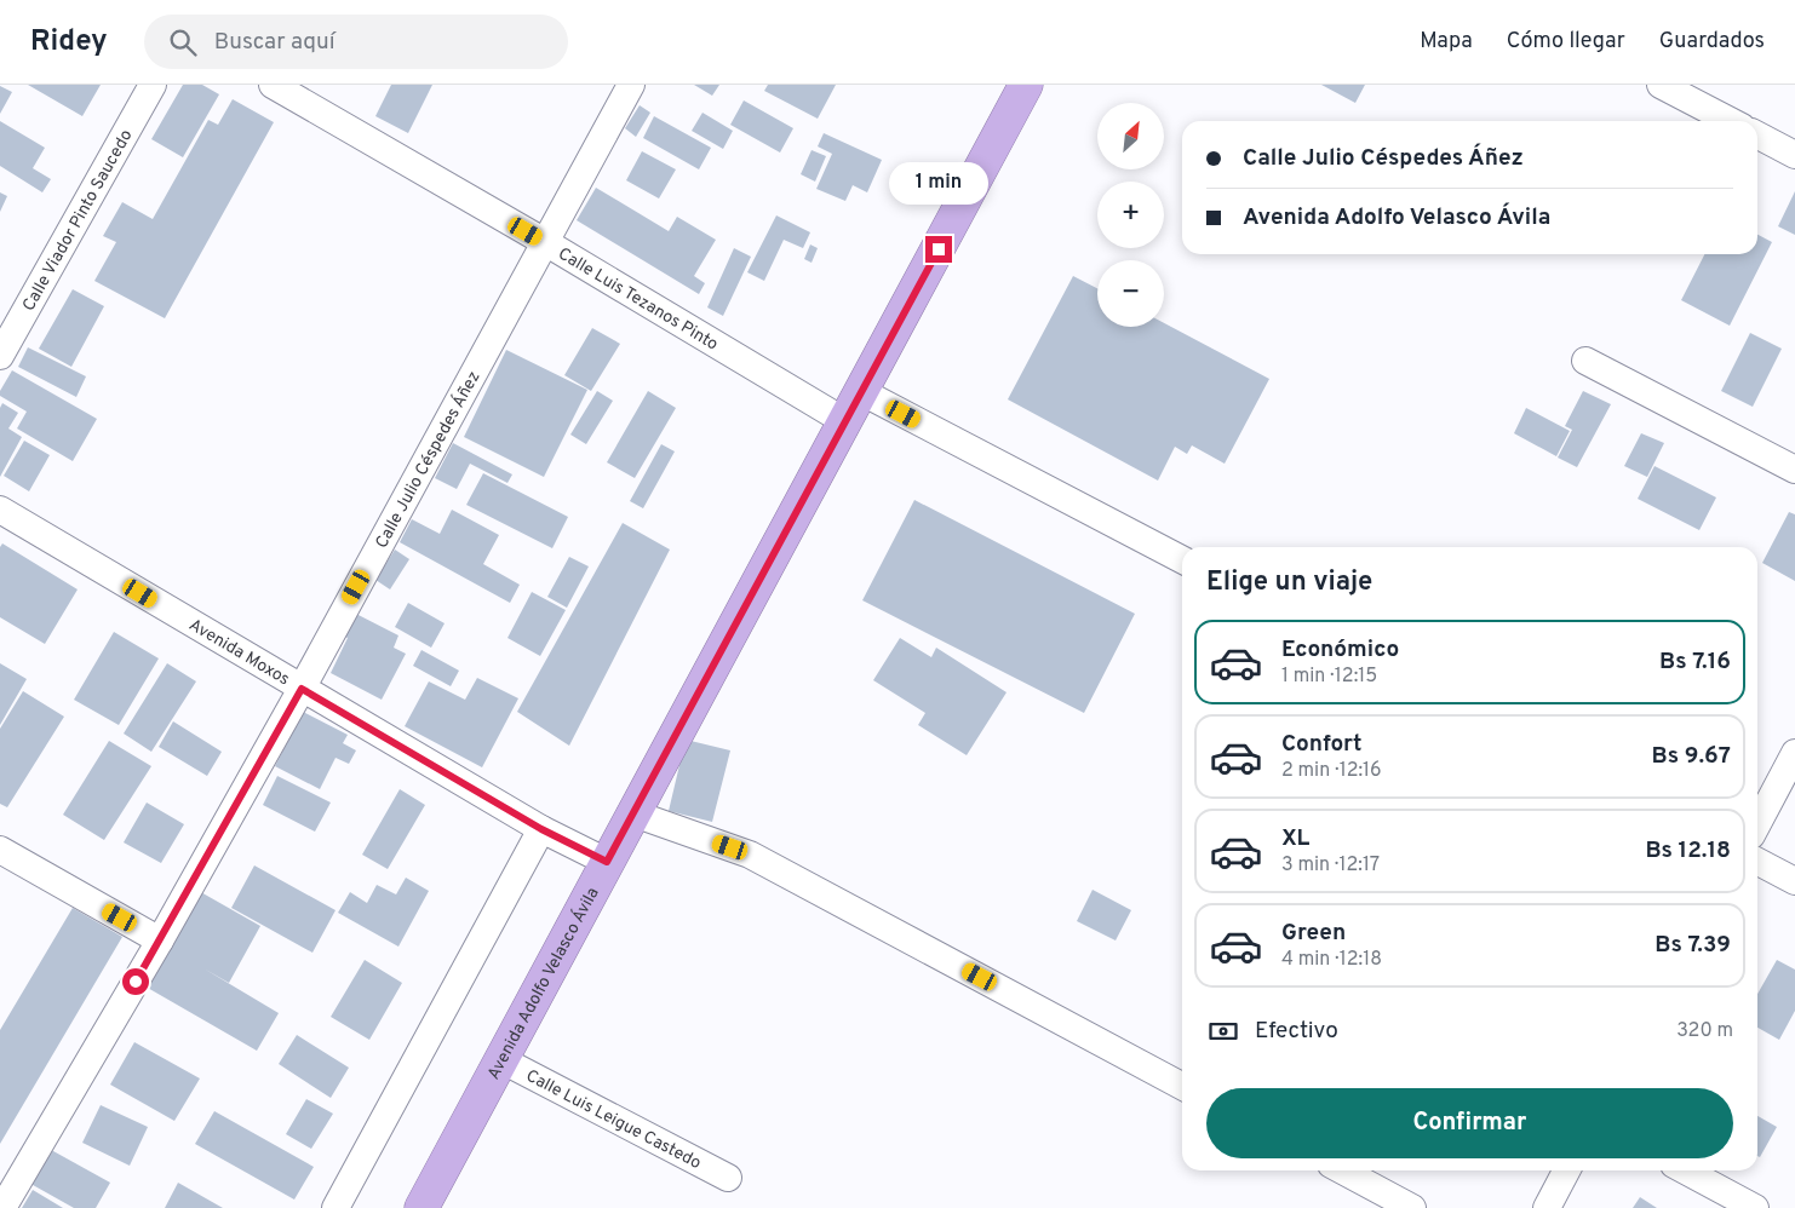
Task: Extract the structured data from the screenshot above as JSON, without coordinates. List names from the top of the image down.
{
  "streets": {
    "highway": ["Avenida Adolfo Velasco Ávila"],
    "street": [
      "Calle Viador Pinto Saucedo",
      "Calle Luis Tezanos Pinto",
      "Calle Julio Céspedes Áñez",
      "Avenida Moxos",
      "Calle Luis Leigue Castedo"
    ]
  },
  "crossings": [
    ["Calle Luis Tezanos Pinto", "Calle Julio Céspedes Áñez"],
    ["Calle Luis Tezanos Pinto", "Avenida Adolfo Velasco Ávila"],
    ["Calle Julio Céspedes Áñez", "Avenida Moxos"],
    ["Avenida Moxos", "Avenida Adolfo Velasco Ávila"],
    ["Avenida Adolfo Velasco Ávila", "Calle Luis Leigue Castedo"]
  ],
  "north": "top right",
  "page": {
    "header": "Ridey",
    "search": "Buscar aquí",
    "nav": ["Mapa", "Cómo llegar", "Guardados"],
    "map_buttons": ["+", "−"],
    "banner": ["Calle Julio Céspedes Áñez", "Avenida Adolfo Velasco Ávila"],
    "bubble": "1 min",
    "heading": "Elige un viaje",
    "list": [
      {
        "name": "Económico",
        "note": "1 min · 12:15",
        "value": "Bs 7.16"
      },
      {
        "name": "Confort",
        "note": "2 min · 12:16",
        "value": "Bs 9.67"
      },
      {
        "name": "XL",
        "note": "3 min · 12:17",
        "value": "Bs 12.18"
      },
      {
        "name": "Green",
        "note": "4 min · 12:18",
        "value": "Bs 7.39"
      }
    ],
    "pay": ["Efectivo", "320 m"],
    "buttons": "Confirmar"
  }
}
